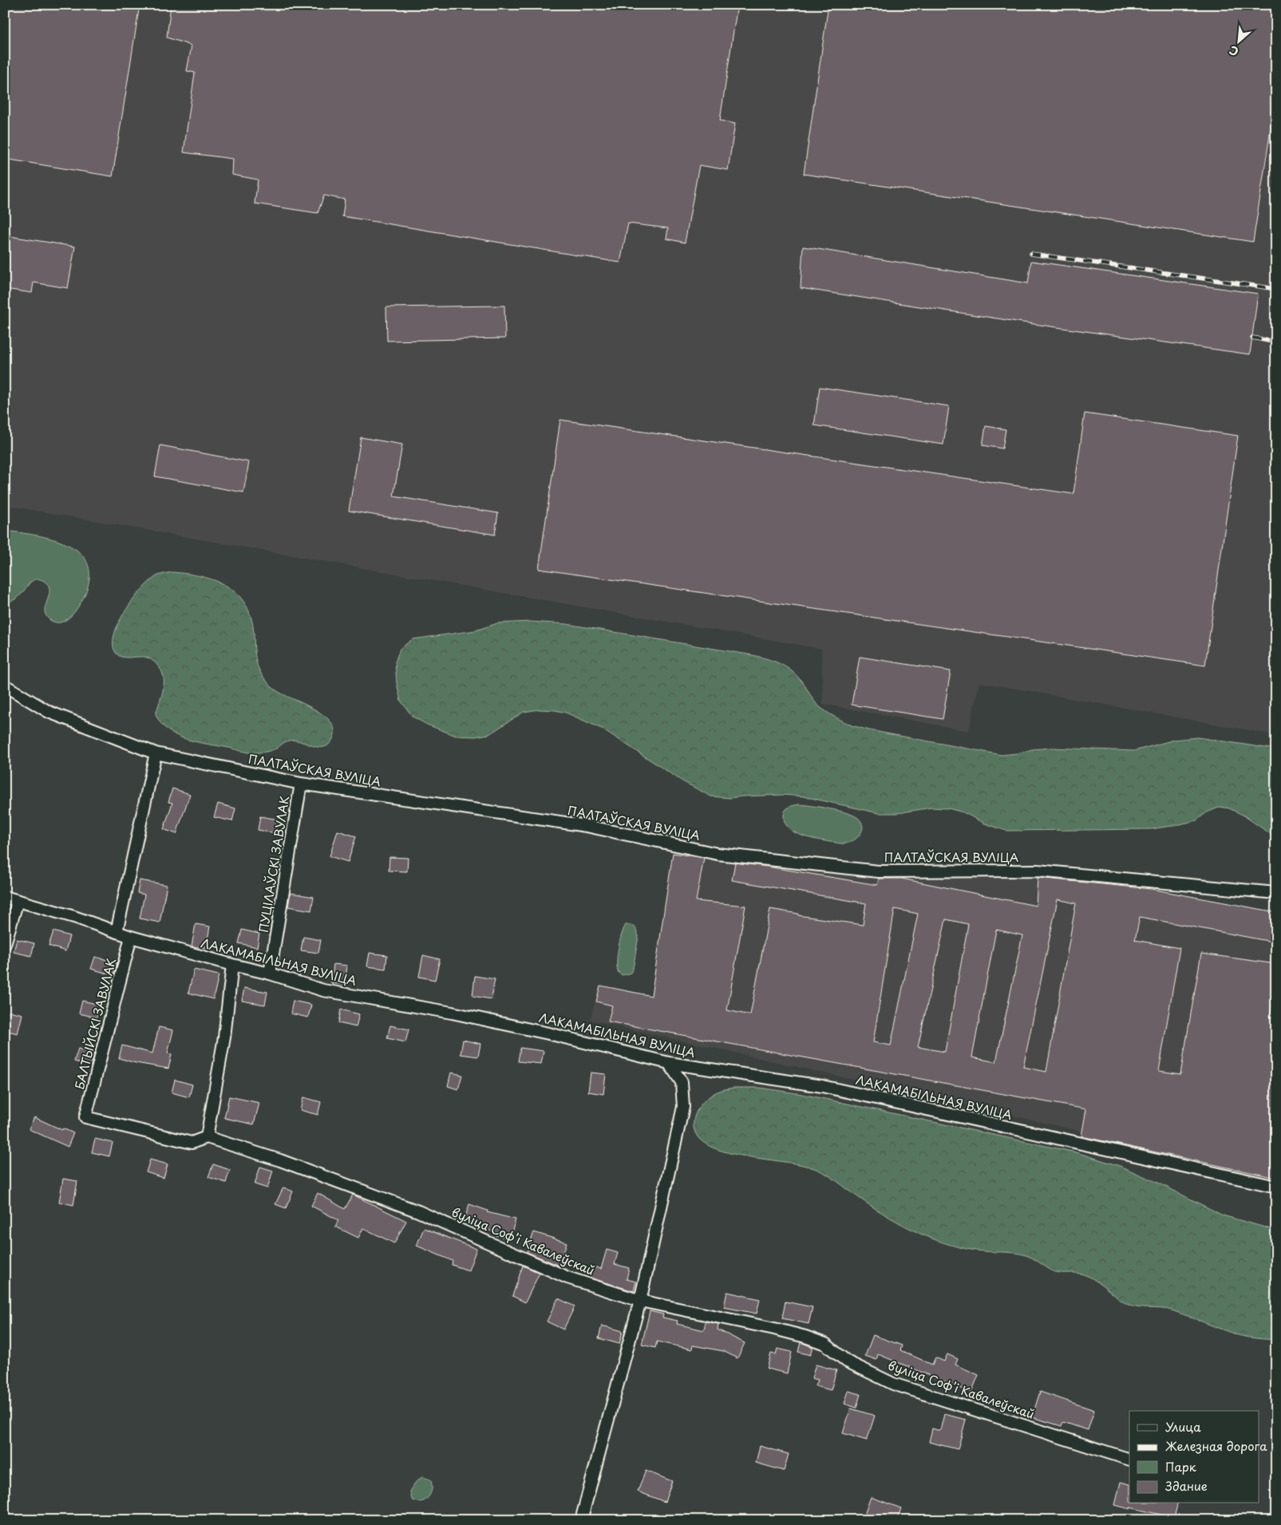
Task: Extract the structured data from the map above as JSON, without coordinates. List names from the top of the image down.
{
  "streets": {
    "street": [
      "ПАЛТАЎСКАЯ ВУЛІЦА",
      "ПУЦІЛАЎСКІ ЗАВУЛАК",
      "ЛАКАМАБІЛЬНАЯ ВУЛІЦА",
      "БАЛТЫЙСКІ ЗАВУЛАК",
      "вуліца Софʼі Кавалеўскай"
    ]
  },
  "crossings": [
    ["ПАЛТАЎСКАЯ ВУЛІЦА", "ПУЦІЛАЎСКІ ЗАВУЛАК"],
    ["ПУЦІЛАЎСКІ ЗАВУЛАК", "ЛАКАМАБІЛЬНАЯ ВУЛІЦА"],
    ["ЛАКАМАБІЛЬНАЯ ВУЛІЦА", "БАЛТЫЙСКІ ЗАВУЛАК"],
    ["БАЛТЫЙСКІ ЗАВУЛАК", "вуліца Софʼі Кавалеўскай"]
  ],
  "legend": [
    "Улица",
    "Железная дорога",
    "Парк",
    "Здание"
  ],
  "north": "bottom left"
}
